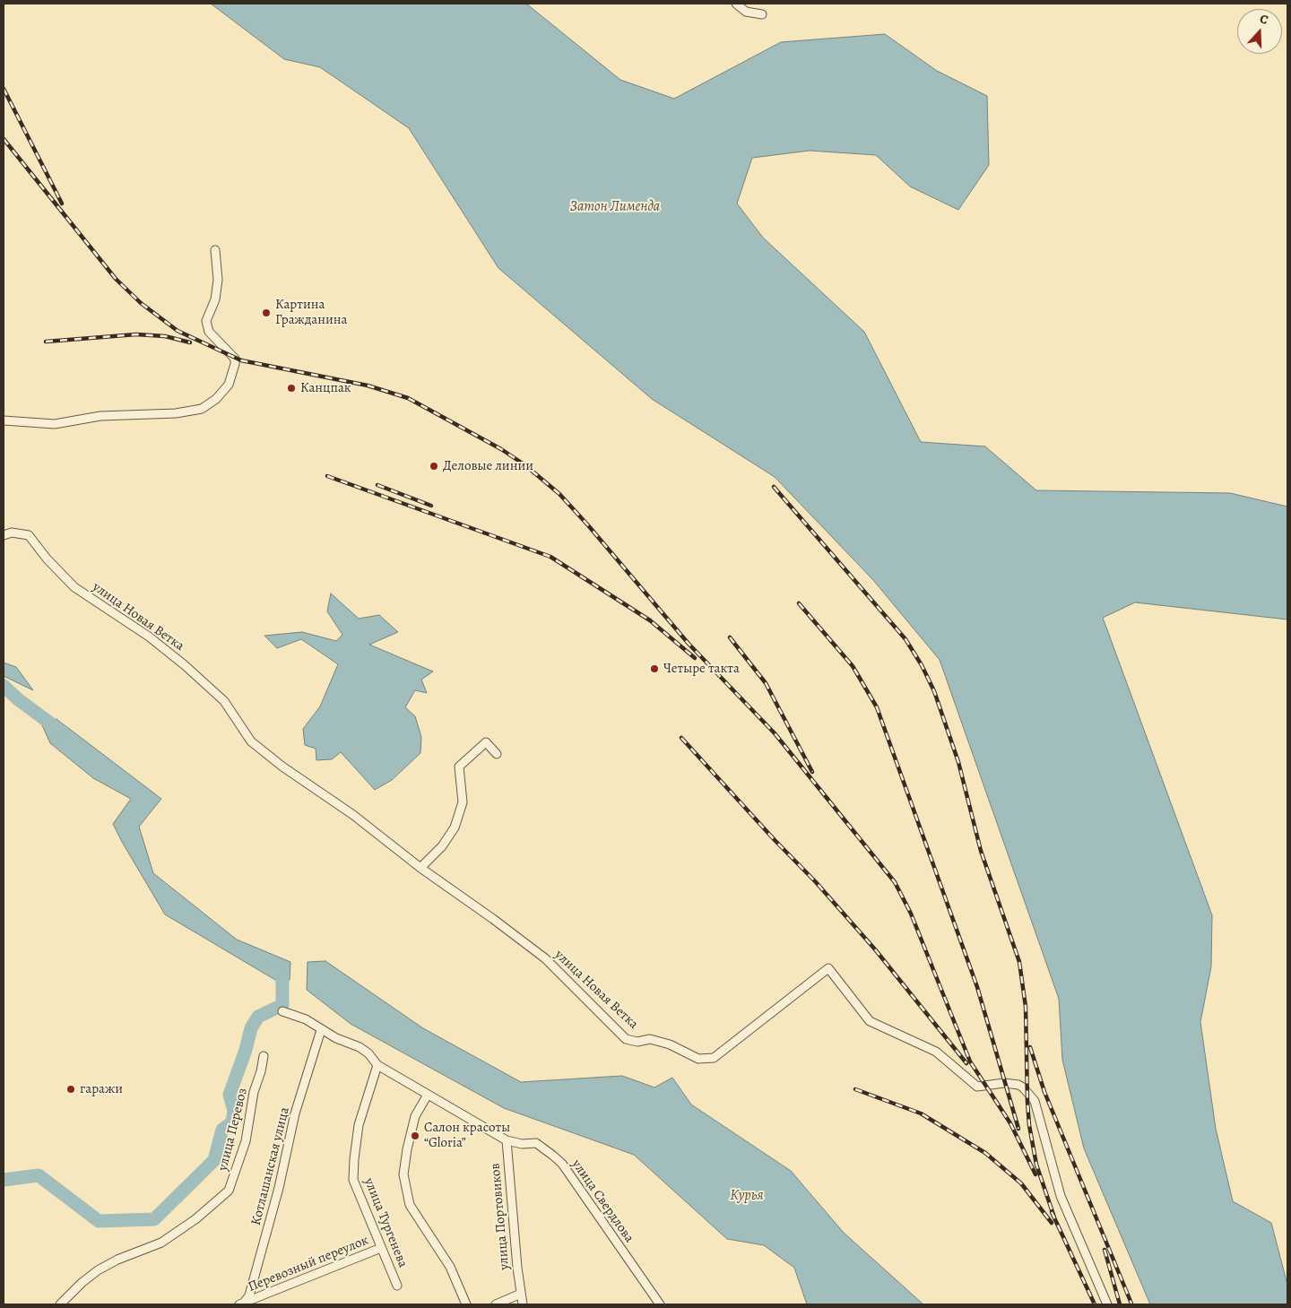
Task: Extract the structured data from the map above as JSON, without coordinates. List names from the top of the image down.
{
  "streets": {
    "street": [
      "улица Новая Ветка",
      "улица Перевоз",
      "Котлашанская улица",
      "улица Свердлова",
      "улица Портовиков",
      "улица Тургенева",
      "Перевозный переулок"
    ]
  },
  "crossings": [
    ["Котлашанская улица", "Перевозный переулок"],
    ["улица Свердлова", "улица Портовиков"],
    ["улица Тургенева", "Перевозный переулок"]
  ],
  "water": ["Затон Лименда", "Курья"],
  "places": [
    "Картина Гражданина",
    "Канцпак",
    "Деловые линии",
    "Четыре такта",
    "гаражи",
    "Салон красоты “Gloria”"
  ],
  "north": "top"
}
